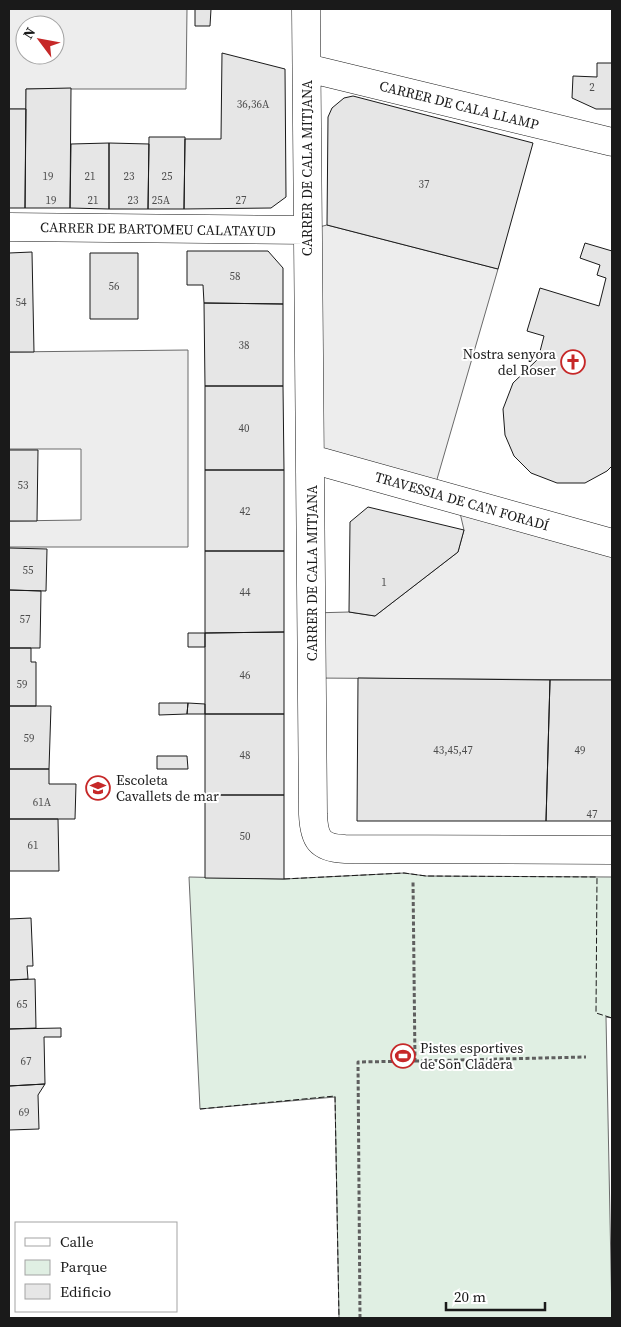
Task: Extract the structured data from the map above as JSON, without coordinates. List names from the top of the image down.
{
  "streets": {
    "street": [
      "CARRER DE CALA LLAMP",
      "CARRER DE CALA MITJANA",
      "CARRER DE BARTOMEU CALATAYUD",
      "TRAVESSIA DE CA'N FORADÍ"
    ]
  },
  "crossings": [
    ["CARRER DE CALA LLAMP", "CARRER DE CALA MITJANA"],
    ["CARRER DE CALA MITJANA", "CARRER DE BARTOMEU CALATAYUD"],
    ["CARRER DE CALA MITJANA", "TRAVESSIA DE CA'N FORADÍ"]
  ],
  "places": {
    "church": ["Nostra senyora del Roser"],
    "school or university": ["Escoleta Cavallets de mar"],
    "sports": ["Pistes esportives de Son Cladera"]
  },
  "house_numbers": [
    "2",
    "36,36A",
    "19",
    "21",
    "23",
    "25",
    "37",
    "19",
    "21",
    "23",
    "25A",
    "27",
    "58",
    "56",
    "54",
    "38",
    "40",
    "53",
    "42",
    "55",
    "1",
    "44",
    "57",
    "46",
    "59",
    "59",
    "43,45,47",
    "49",
    "48",
    "61A",
    "47",
    "50",
    "61",
    "65",
    "67",
    "69"
  ],
  "legend": ["Calle", "Parque", "Edificio"],
  "scale_bar": "20 m",
  "north": "top left"
}
